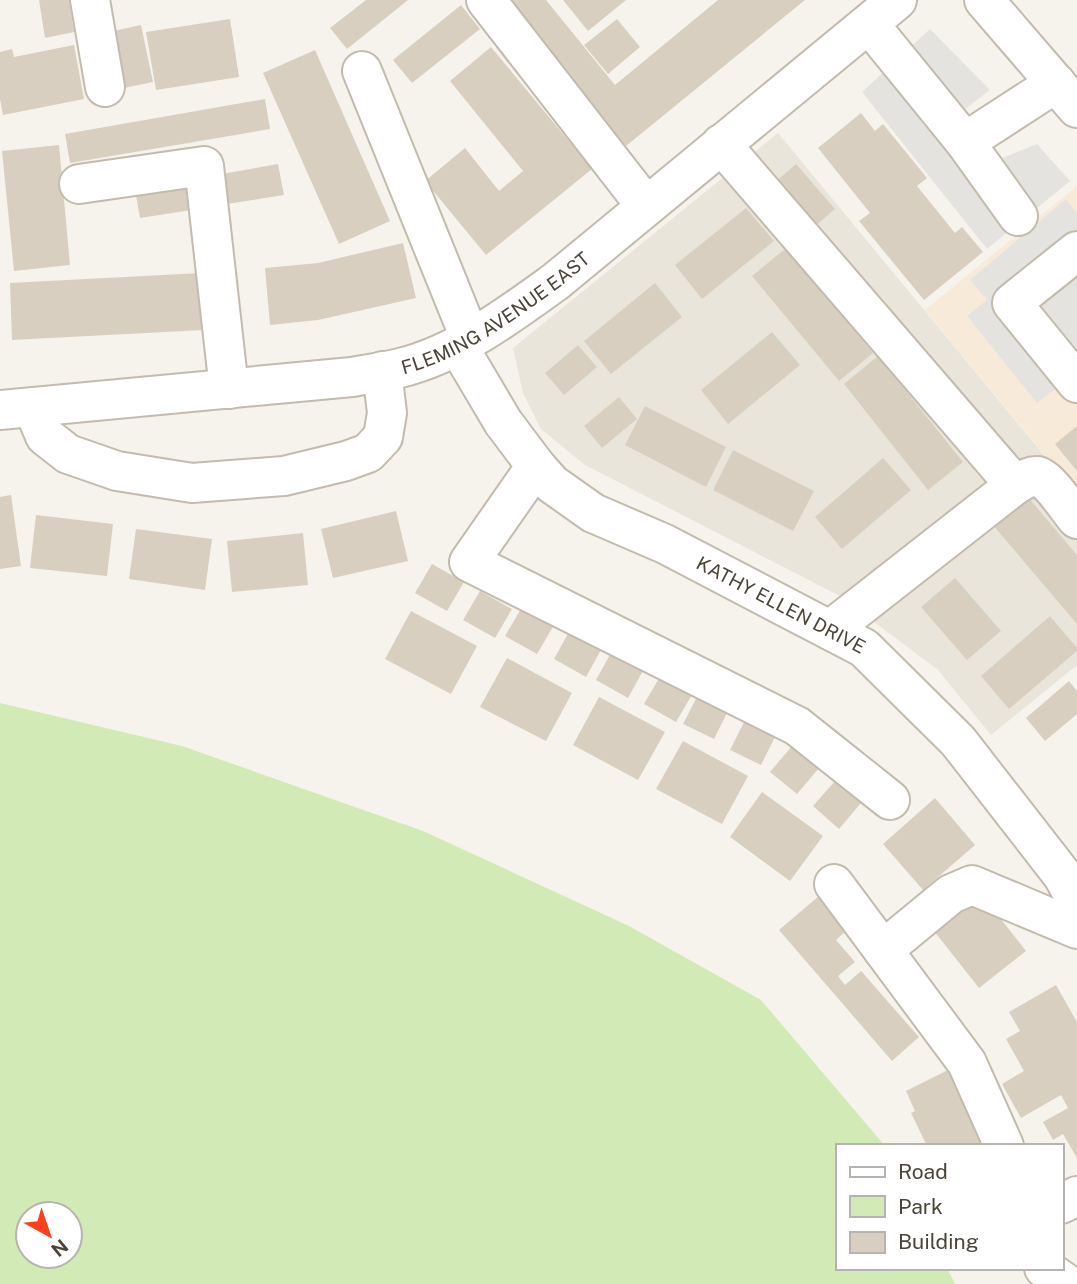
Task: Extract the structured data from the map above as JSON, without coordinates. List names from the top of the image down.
{
  "streets": {
    "street": ["FLEMING AVENUE EAST", "KATHY ELLEN DRIVE"]
  },
  "crossings": [
    ["FLEMING AVENUE EAST", "KATHY ELLEN DRIVE"]
  ],
  "legend": ["Road", "Park", "Building"],
  "north": "bottom right"
}
